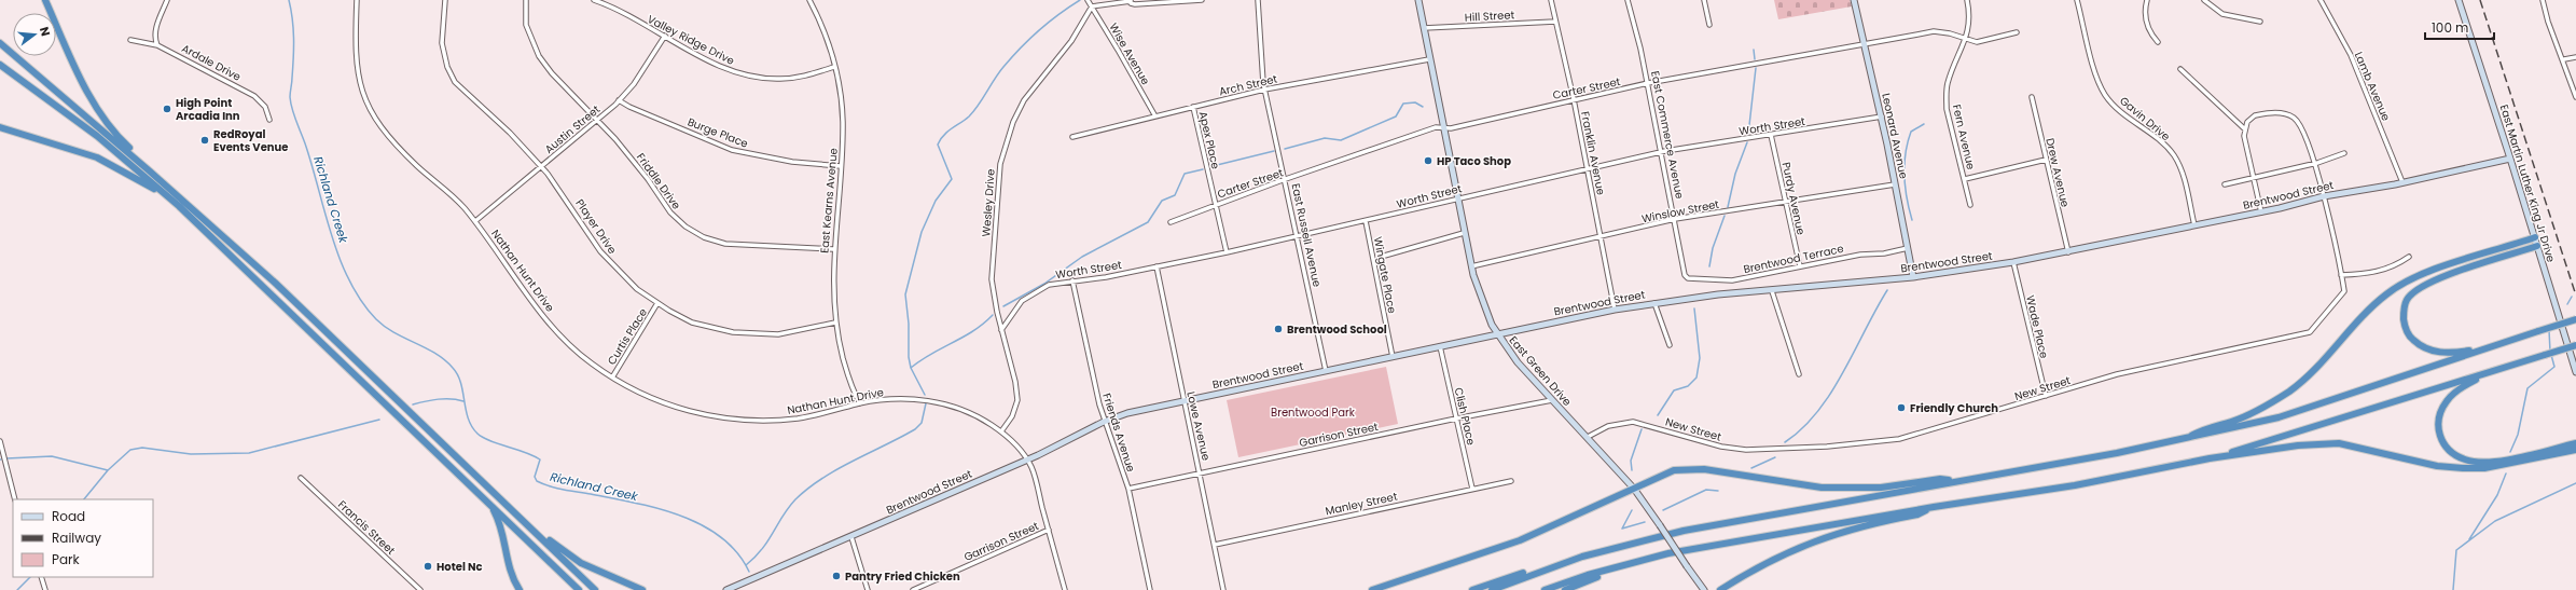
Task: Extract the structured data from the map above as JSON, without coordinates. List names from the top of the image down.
{
  "streets": {
    "main road": [
      "Leonard Avenue",
      "East Martin Luther King Jr Drive",
      "Brentwood Street",
      "East Green Drive"
    ],
    "street": [
      "Hill Street",
      "Valley Ridge Drive",
      "Wise Avenue",
      "Ardale Drive",
      "Arch Street",
      "Lamb Avenue",
      "Carter Street",
      "Gavin Drive",
      "Worth Street",
      "Austin Street",
      "Burge Place",
      "East Commerce Avenue",
      "Fern Avenue",
      "Apex Place",
      "Franklin Avenue",
      "Drew Avenue",
      "Friddle Drive",
      "Purdy Avenue",
      "East Kearns Avenue",
      "Wesley Drive",
      "Winslow Street",
      "Player Drive",
      "East Russell Avenue",
      "Brentwood Terrace",
      "Nathan Hunt Drive",
      "Wingate Place",
      "Wade Place",
      "Curtis Place",
      "New Street",
      "Clish Place",
      "Lowe Avenue",
      "Friends Avenue",
      "Garrison Street",
      "Manley Street",
      "Francis Street"
    ]
  },
  "crossings": [
    ["Hill Street", "Franklin Avenue"],
    ["Hill Street", "East Green Drive"],
    ["Valley Ridge Drive", "Austin Street"],
    ["Valley Ridge Drive", "East Kearns Avenue"],
    ["Wise Avenue", "Arch Street"],
    ["Wise Avenue", "Wesley Drive"],
    ["Arch Street", "Apex Place"],
    ["Arch Street", "East Russell Avenue"],
    ["Arch Street", "East Green Drive"],
    ["Lamb Avenue", "Brentwood Street"],
    ["Carter Street", "East Commerce Avenue"],
    ["Carter Street", "Leonard Avenue"],
    ["Carter Street", "Fern Avenue"],
    ["Carter Street", "Apex Place"],
    ["Carter Street", "Franklin Avenue"],
    ["Carter Street", "East Russell Avenue"],
    ["Carter Street", "East Green Drive"],
    ["Gavin Drive", "Brentwood Street"],
    ["Worth Street", "East Commerce Avenue"],
    ["Worth Street", "Leonard Avenue"],
    ["Worth Street", "Apex Place"],
    ["Worth Street", "Franklin Avenue"],
    ["Worth Street", "Purdy Avenue"],
    ["Worth Street", "Wesley Drive"],
    ["Worth Street", "East Russell Avenue"],
    ["Worth Street", "Wingate Place"],
    ["Worth Street", "East Green Drive"],
    ["Worth Street", "Lowe Avenue"],
    ["Worth Street", "Friends Avenue"],
    ["Austin Street", "Burge Place"],
    ["Austin Street", "Friddle Drive"],
    ["Austin Street", "Player Drive"],
    ["Austin Street", "Nathan Hunt Drive"],
    ["Burge Place", "East Kearns Avenue"],
    ["East Commerce Avenue", "Winslow Street"],
    ["East Commerce Avenue", "Brentwood Terrace"],
    ["Leonard Avenue", "Brentwood Street"],
    ["Leonard Avenue", "Winslow Street"],
    ["Leonard Avenue", "Brentwood Terrace"],
    ["Franklin Avenue", "Brentwood Street"],
    ["Franklin Avenue", "Winslow Street"],
    ["Drew Avenue", "Brentwood Street"],
    ["Friddle Drive", "East Kearns Avenue"],
    ["East Martin Luther King Jr Drive", "Brentwood Street"],
    ["Brentwood Street", "East Russell Avenue"],
    ["Brentwood Street", "Nathan Hunt Drive"],
    ["Brentwood Street", "Wingate Place"],
    ["Brentwood Street", "Wade Place"],
    ["Brentwood Street", "East Green Drive"],
    ["Brentwood Street", "Clish Place"],
    ["Brentwood Street", "Lowe Avenue"],
    ["Brentwood Street", "Friends Avenue"],
    ["Purdy Avenue", "Winslow Street"],
    ["Purdy Avenue", "Brentwood Terrace"],
    ["East Kearns Avenue", "Player Drive"],
    ["East Kearns Avenue", "Nathan Hunt Drive"],
    ["Wesley Drive", "Nathan Hunt Drive"],
    ["Winslow Street", "East Green Drive"],
    ["Player Drive", "Curtis Place"],
    ["Nathan Hunt Drive", "Curtis Place"],
    ["Nathan Hunt Drive", "Garrison Street"],
    ["Wade Place", "New Street"],
    ["East Green Drive", "New Street"],
    ["East Green Drive", "Garrison Street"],
    ["Clish Place", "Garrison Street"],
    ["Clish Place", "Manley Street"],
    ["Lowe Avenue", "Garrison Street"],
    ["Lowe Avenue", "Manley Street"],
    ["Friends Avenue", "Garrison Street"]
  ],
  "water": ["Richland Creek"],
  "parks": ["Brentwood Park"],
  "places": [
    "High Point Arcadia Inn",
    "RedRoyal Events Venue",
    "HP Taco Shop",
    "Brentwood School",
    "Friendly Church",
    "Hotel Nc",
    "Pantry Fried Chicken"
  ],
  "legend": ["Road", "Railway", "Park"],
  "scale_bar": "100 m",
  "north": "right"
}
